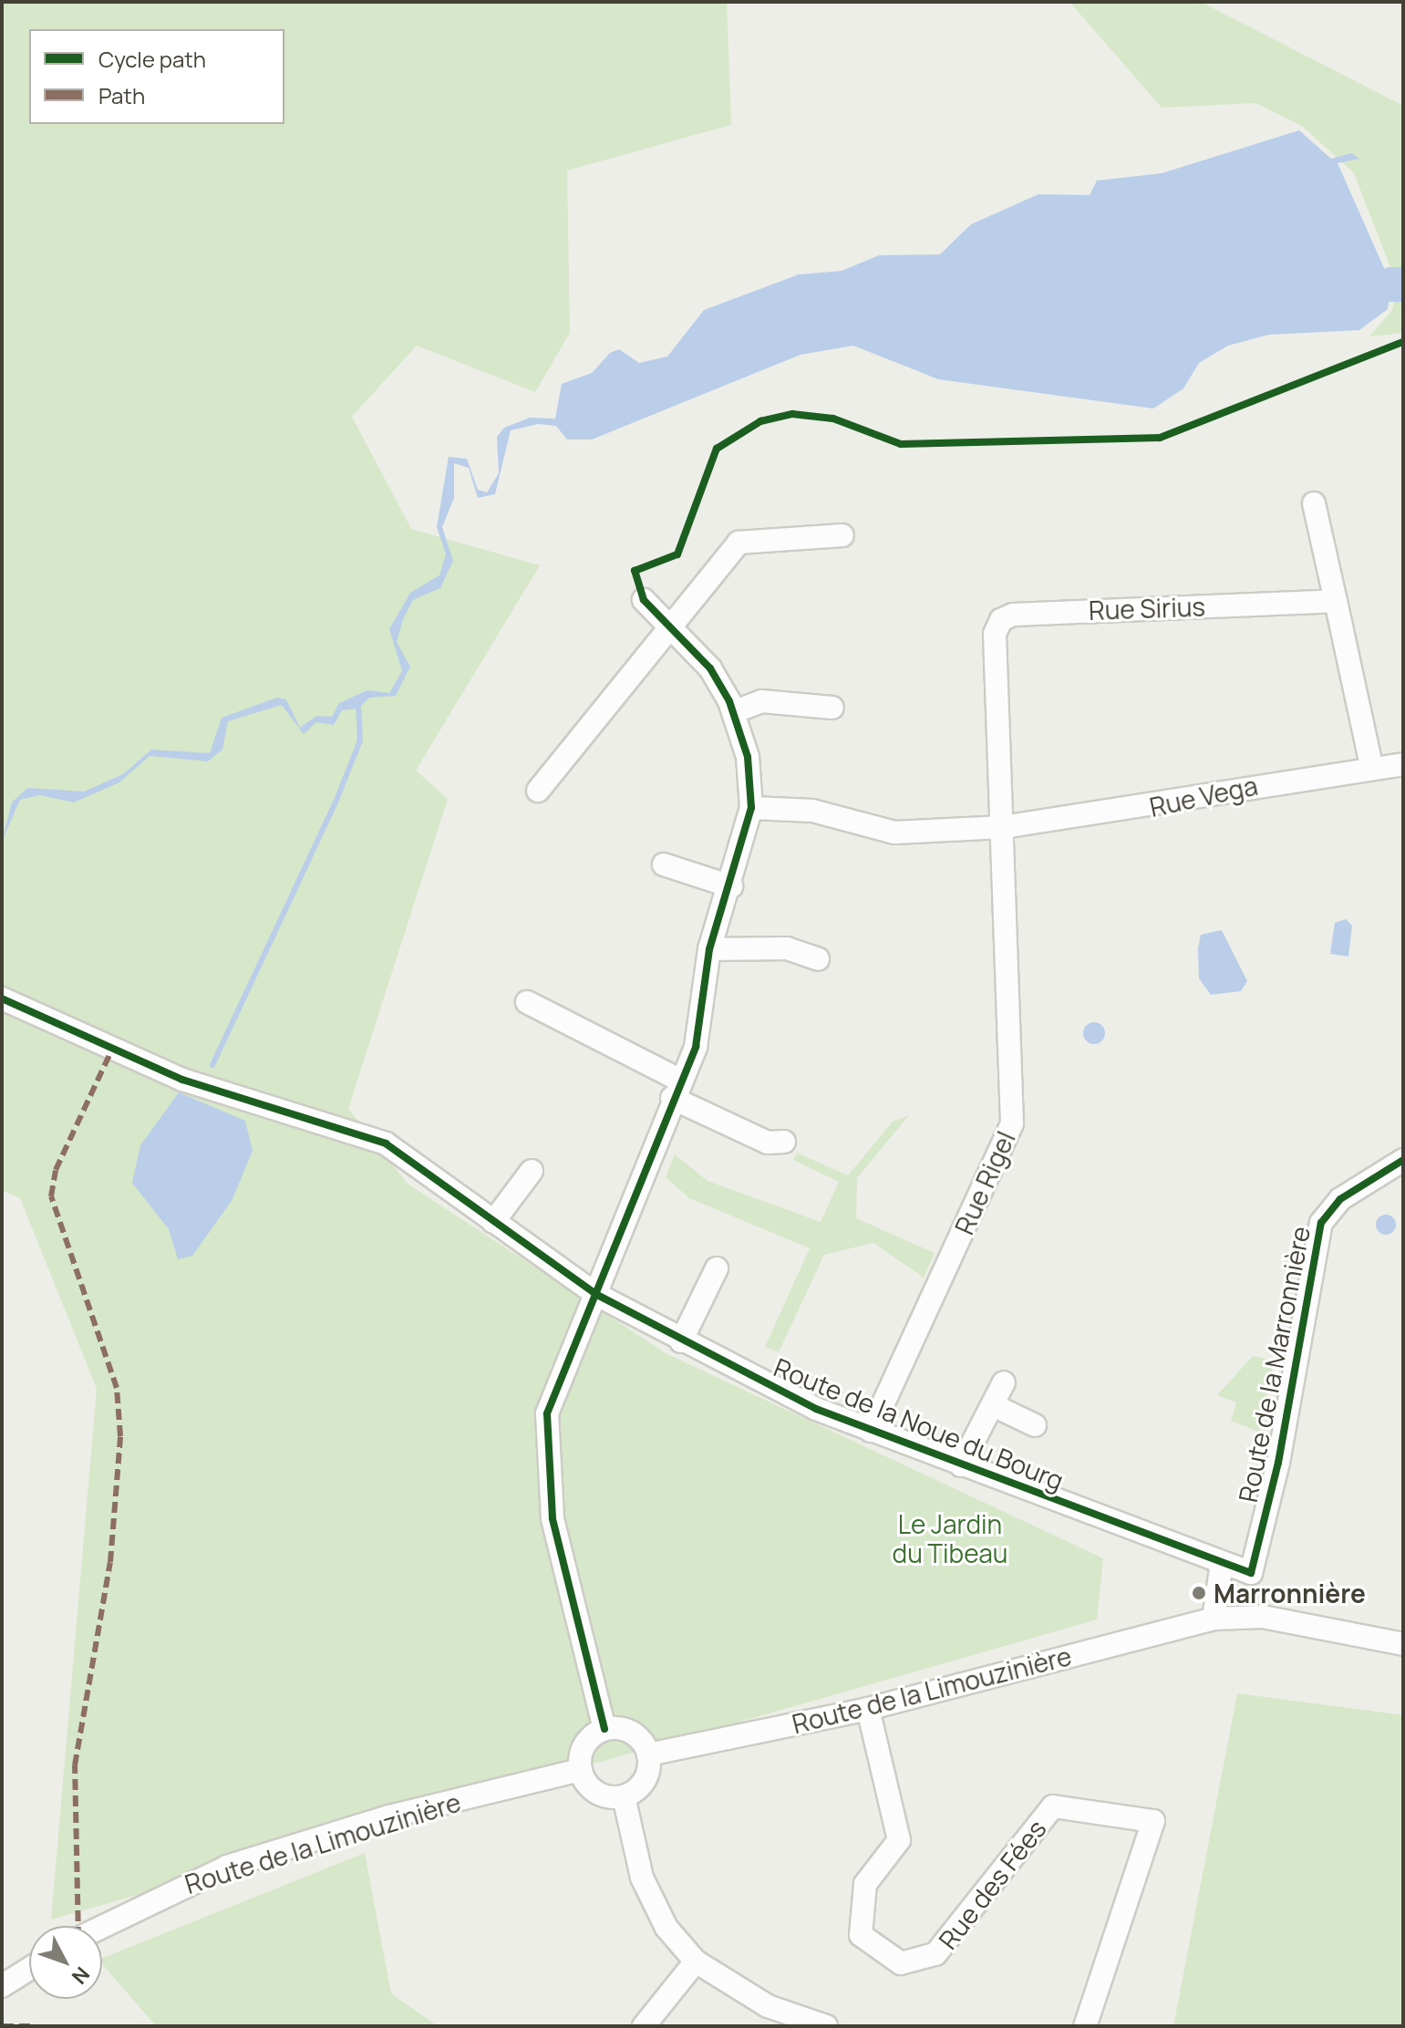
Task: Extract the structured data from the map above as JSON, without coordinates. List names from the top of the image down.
{
  "streets": {
    "street": [
      "Rue Sirius",
      "Rue Vega",
      "Rue Rigel",
      "Route de la Marronnière",
      "Route de la Noue du Bourg",
      "Route de la Limouzinière",
      "Rue des Fées"
    ]
  },
  "crossings": [
    ["Rue Sirius", "Rue Vega"],
    ["Rue Sirius", "Rue Rigel"],
    ["Rue Vega", "Rue Rigel"],
    ["Rue Rigel", "Route de la Noue du Bourg"],
    ["Route de la Marronnière", "Route de la Noue du Bourg"],
    ["Route de la Limouzinière", "Rue des Fées"]
  ],
  "parks": ["Le Jardin du Tibeau"],
  "places": ["Marronnière"],
  "legend": ["Cycle path", "Path"],
  "north": "bottom right"
}
